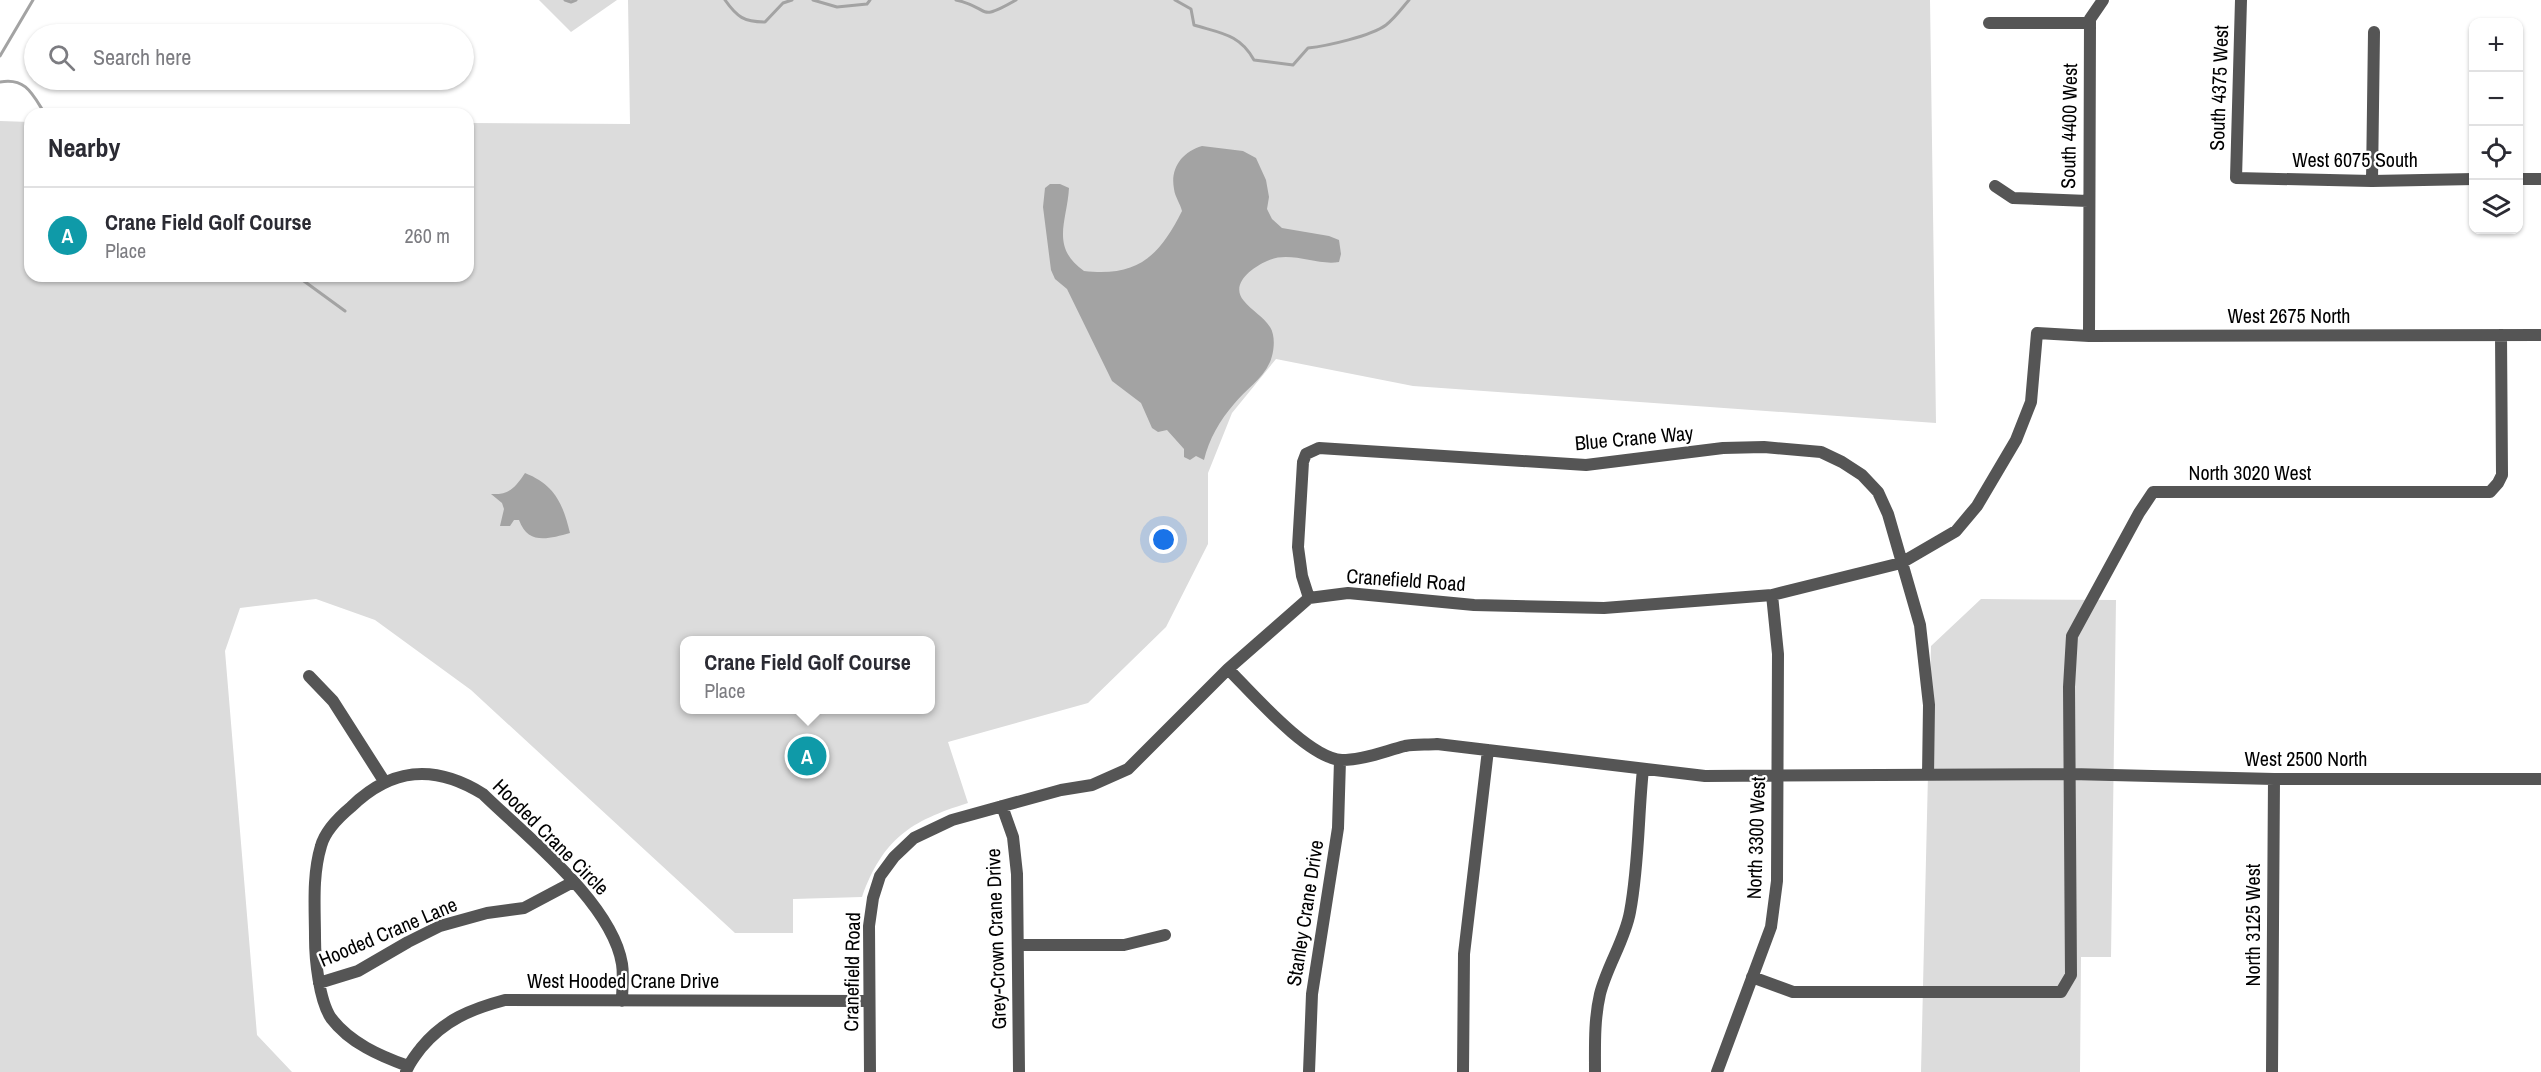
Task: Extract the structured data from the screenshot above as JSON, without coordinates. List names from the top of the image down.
{
  "streets": {
    "street": [
      "South 4375 West",
      "South 4400 West",
      "West 6075 South",
      "West 2675 North",
      "Blue Crane Way",
      "North 3020 West",
      "Cranefield Road",
      "West 2500 North",
      "Hooded Crane Circle",
      "North 3300 West",
      "Stanley Crane Drive",
      "North 3125 West",
      "Hooded Crane Lane",
      "Grey-Crown Crane Drive",
      "West Hooded Crane Drive"
    ]
  },
  "crossings": [
    ["South 4375 West", "West 6075 South"],
    ["South 4400 West", "West 2675 North"],
    ["West 2675 North", "North 3020 West"],
    ["West 2675 North", "Cranefield Road"],
    ["Blue Crane Way", "Cranefield Road"],
    ["Blue Crane Way", "West 2500 North"],
    ["North 3020 West", "West 2500 North"],
    ["Cranefield Road", "North 3300 West"],
    ["Cranefield Road", "Grey-Crown Crane Drive"],
    ["Cranefield Road", "West Hooded Crane Drive"],
    ["West 2500 North", "North 3300 West"],
    ["West 2500 North", "Stanley Crane Drive"],
    ["West 2500 North", "North 3125 West"],
    ["Hooded Crane Circle", "Hooded Crane Lane"],
    ["Hooded Crane Circle", "West Hooded Crane Drive"]
  ],
  "page": {
    "map_buttons": ["+", "−"],
    "search": "Search here",
    "heading": "Nearby",
    "list": [
      {
        "mark": "A",
        "name": "Crane Field Golf Course",
        "note": "Place",
        "value": "260 m"
      }
    ],
    "popup": ["Crane Field Golf Course", "Place"],
    "pins": "A"
  }
}
